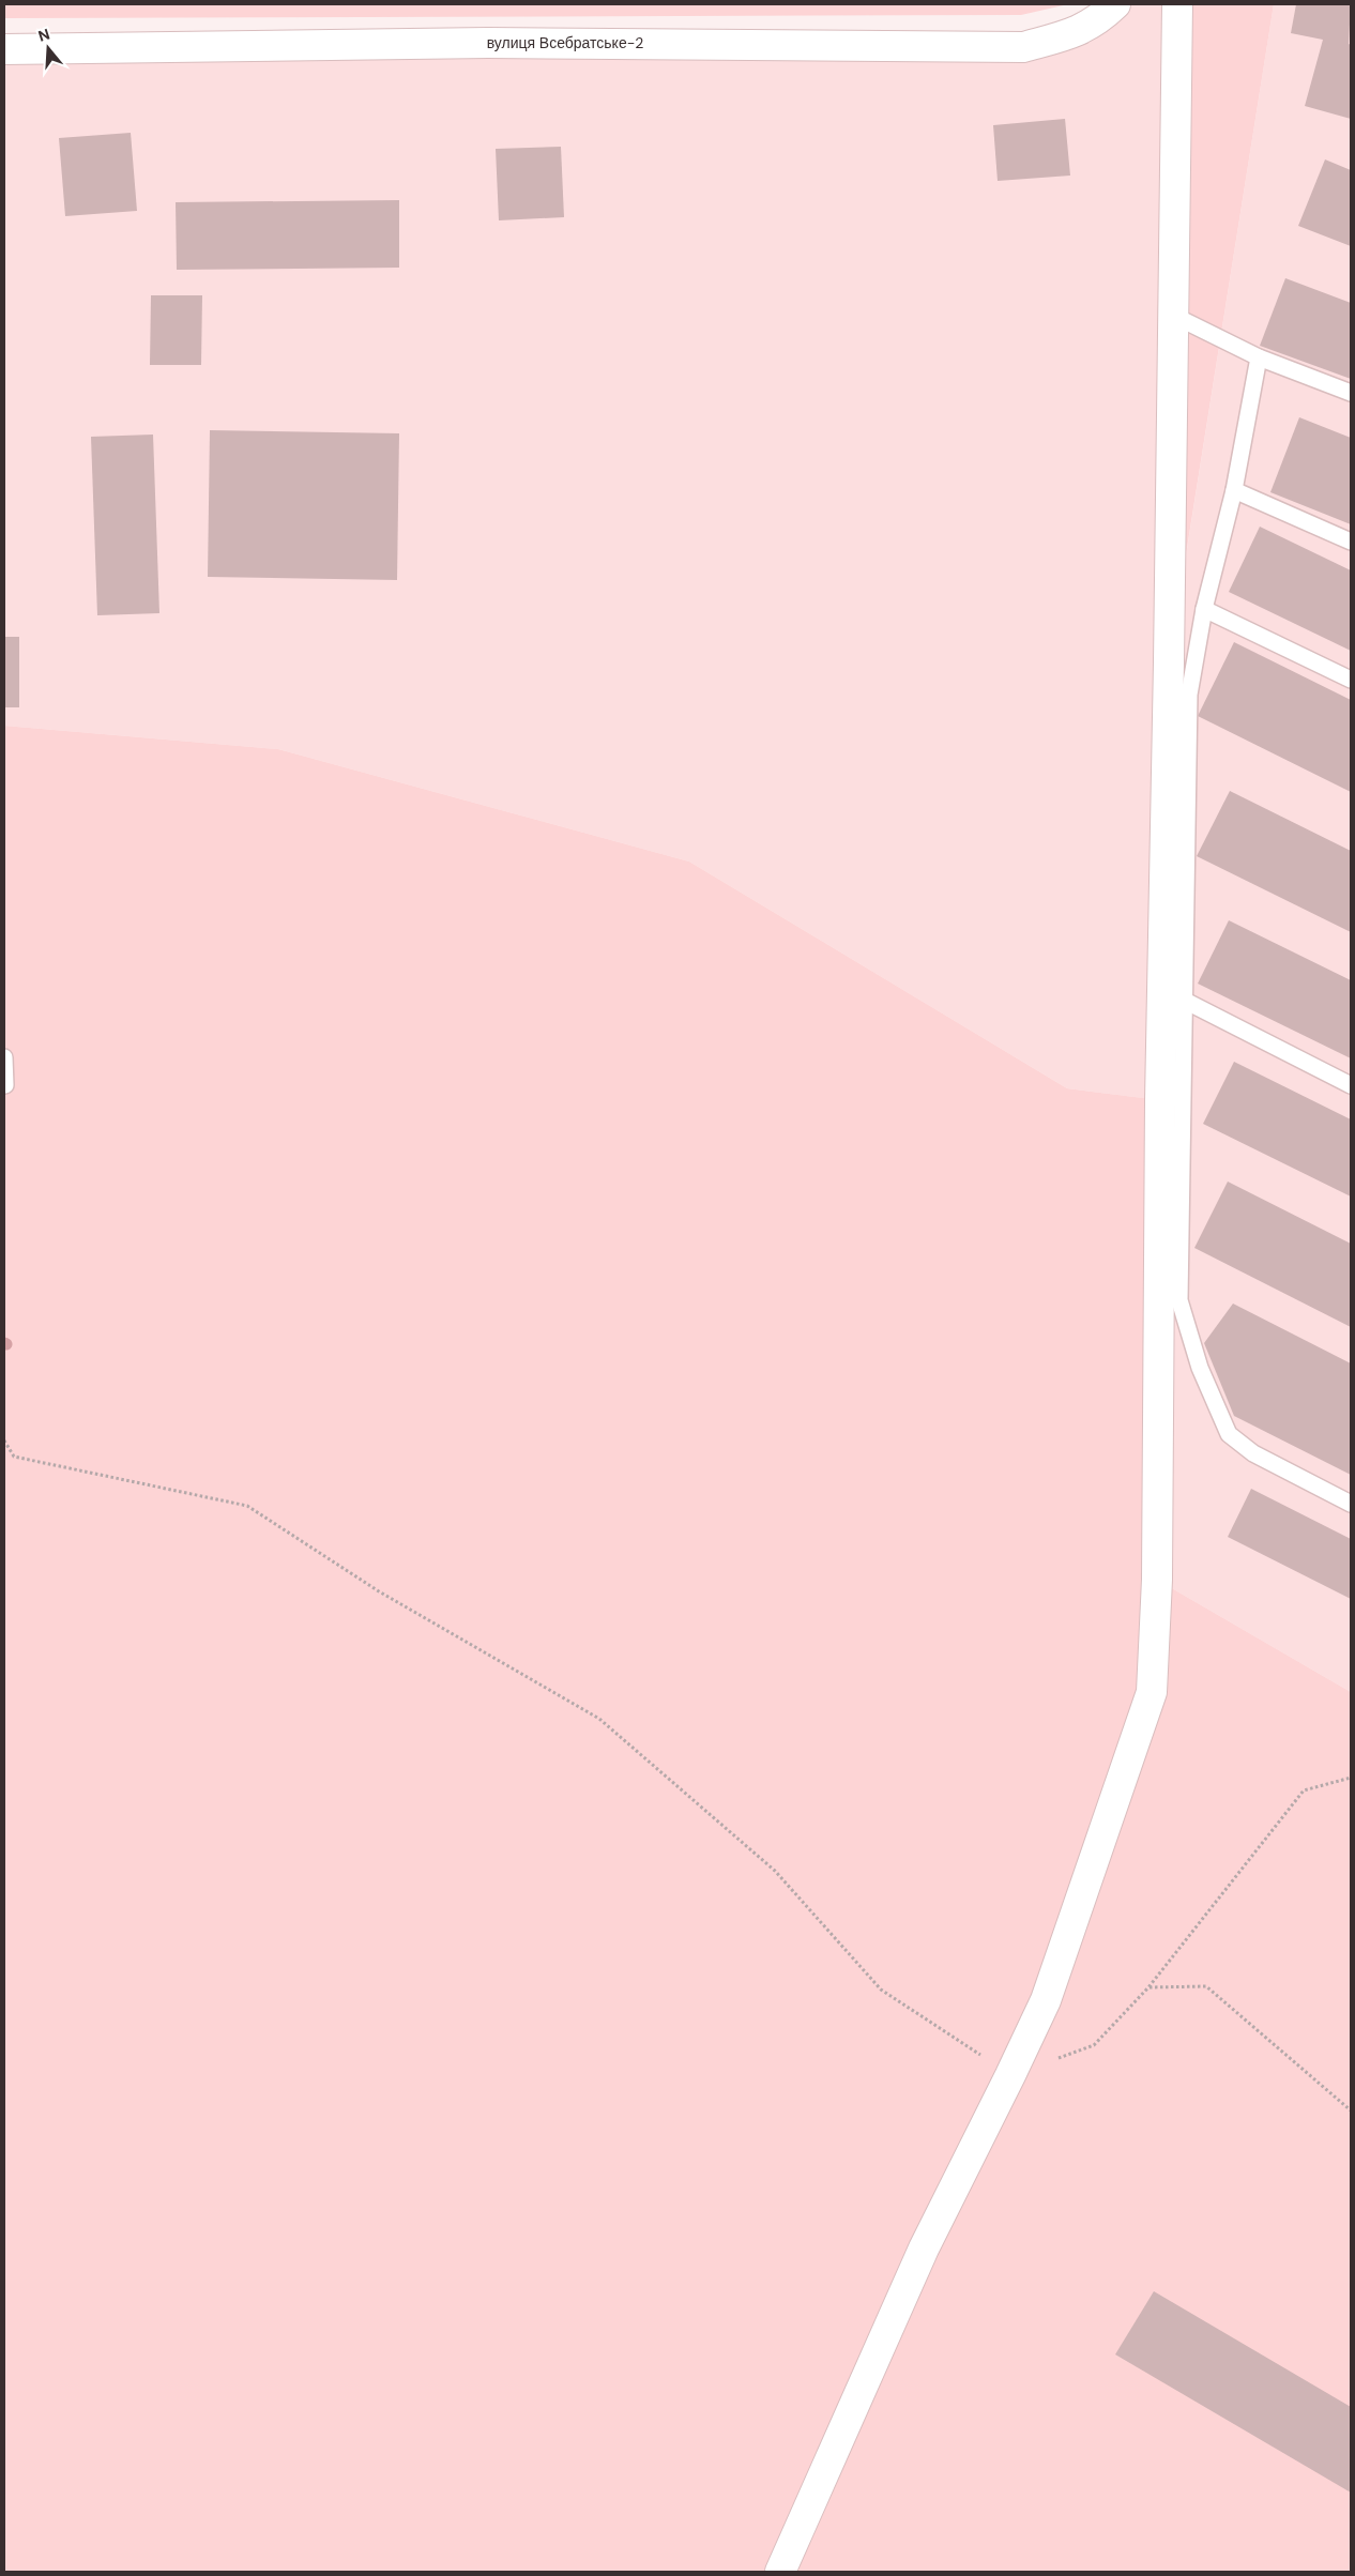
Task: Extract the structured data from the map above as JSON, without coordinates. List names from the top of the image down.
{
  "streets": {
    "street": ["вулиця Всебратське-2"]
  },
  "north": "top"
}
